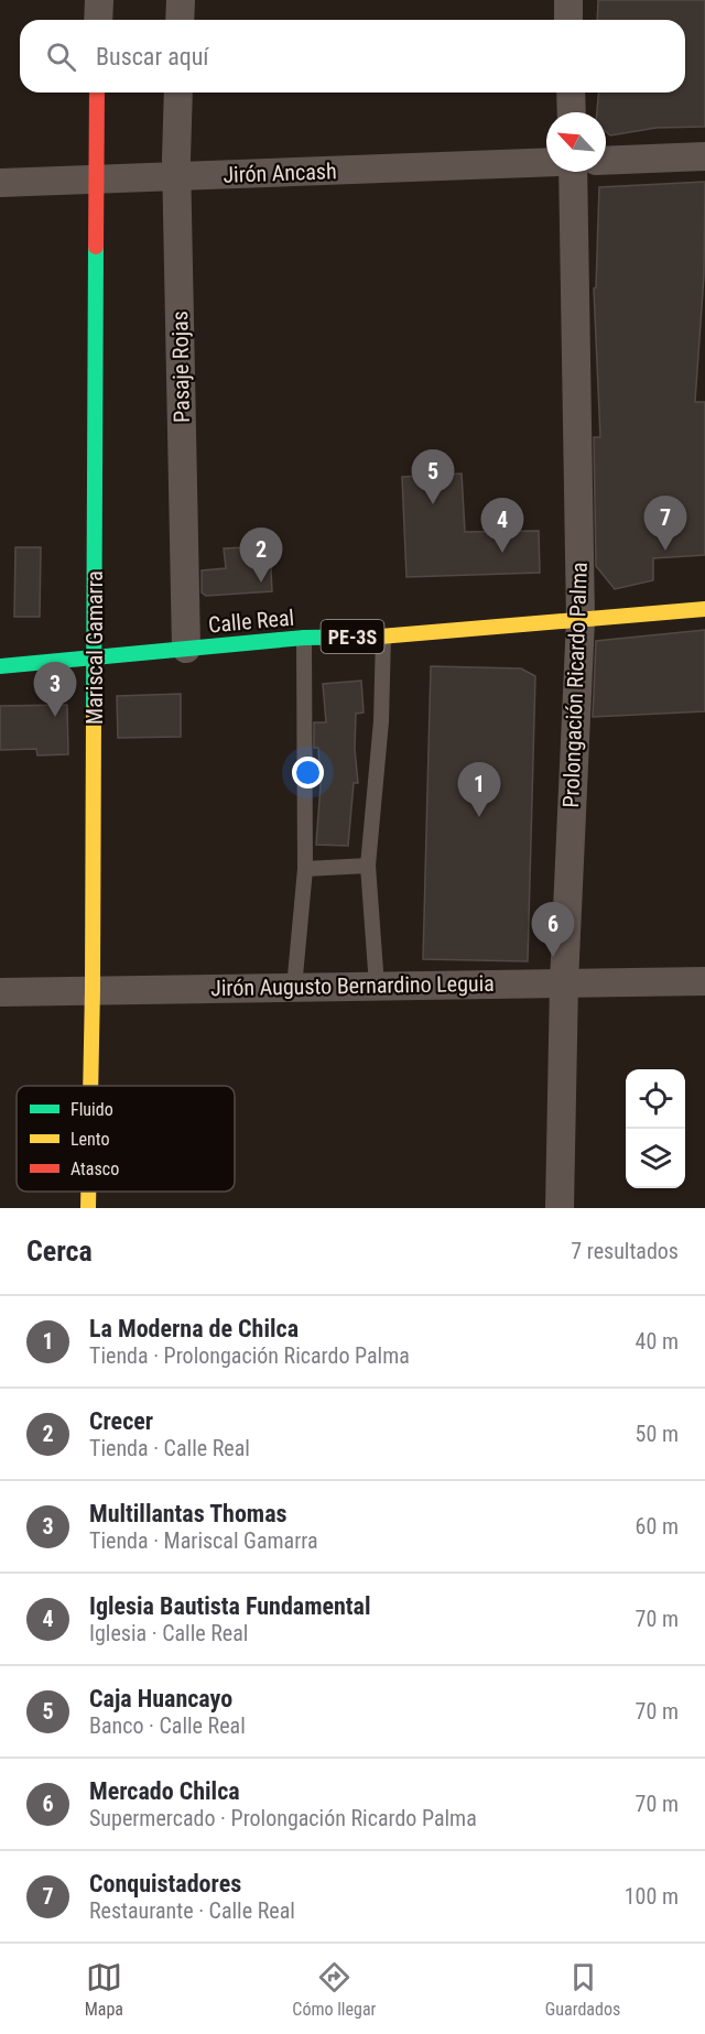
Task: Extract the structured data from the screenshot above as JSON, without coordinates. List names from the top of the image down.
{
  "streets": {
    "main road": ["Calle Real", "PE-3S", "Mariscal Gamarra"],
    "street": [
      "Jirón Ancash",
      "Pasaje Rojas",
      "Prolongación Ricardo Palma",
      "Jirón Augusto Bernardino Leguia"
    ]
  },
  "crossings": [
    ["Jirón Ancash", "Pasaje Rojas"],
    ["Jirón Ancash", "Mariscal Gamarra"],
    ["Pasaje Rojas", "Calle Real"],
    ["Calle Real", "Mariscal Gamarra"],
    ["Calle Real", "Prolongación Ricardo Palma"],
    ["Mariscal Gamarra", "Jirón Augusto Bernardino Leguia"],
    ["Prolongación Ricardo Palma", "Jirón Augusto Bernardino Leguia"]
  ],
  "legend": ["Fluido", "Lento", "Atasco"],
  "north": "top left",
  "page": {
    "search": "Buscar aquí",
    "pins": [
      "5",
      "7",
      "4",
      "2",
      "3",
      "1",
      "6"
    ],
    "heading": ["Cerca", "7 resultados"],
    "list": [
      {
        "mark": "1",
        "name": "La Moderna de Chilca",
        "note": "Tienda · Prolongación Ricardo Palma",
        "value": "40 m"
      },
      {
        "mark": "2",
        "name": "Crecer",
        "note": "Tienda · Calle Real",
        "value": "50 m"
      },
      {
        "mark": "3",
        "name": "Multillantas Thomas",
        "note": "Tienda · Mariscal Gamarra",
        "value": "60 m"
      },
      {
        "mark": "4",
        "name": "Iglesia Bautista Fundamental",
        "note": "Iglesia · Calle Real",
        "value": "70 m"
      },
      {
        "mark": "5",
        "name": "Caja Huancayo",
        "note": "Banco · Calle Real",
        "value": "70 m"
      },
      {
        "mark": "6",
        "name": "Mercado Chilca",
        "note": "Supermercado · Prolongación Ricardo Palma",
        "value": "70 m"
      },
      {
        "mark": "7",
        "name": "Conquistadores",
        "note": "Restaurante · Calle Real",
        "value": "100 m"
      }
    ],
    "nav": ["Mapa", "Cómo llegar", "Guardados"]
  }
}
